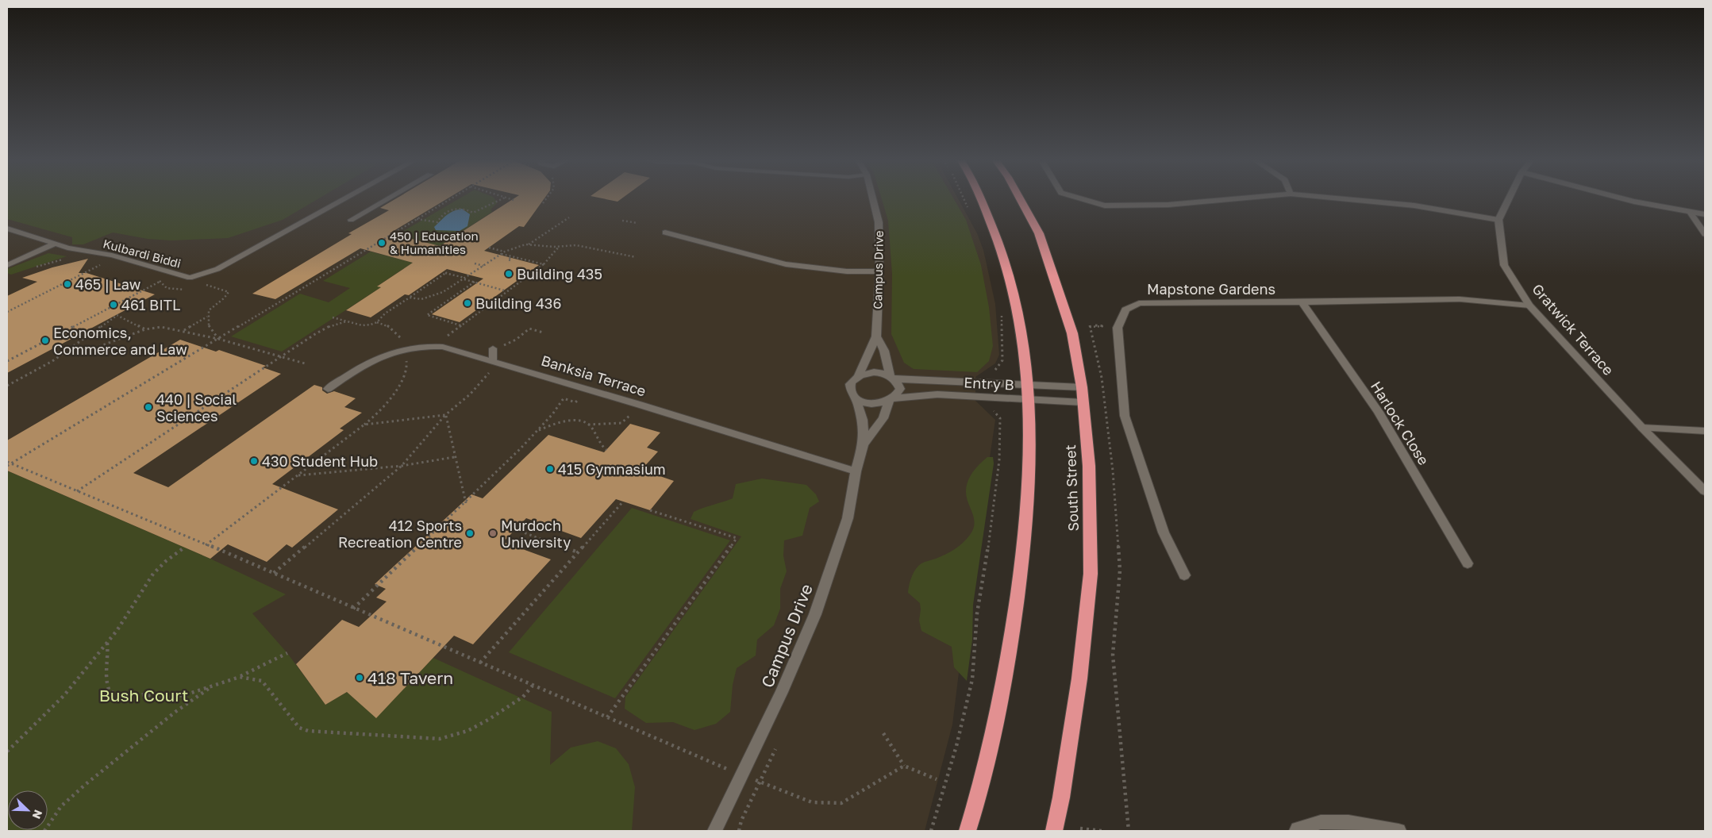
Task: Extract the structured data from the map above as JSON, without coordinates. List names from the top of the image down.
{
  "streets": {
    "highway": ["South Street"],
    "street": [
      "Campus Drive",
      "Mapstone Gardens",
      "Gratwick Terrace",
      "Banksia Terrace",
      "Entry B",
      "Harlock Close"
    ],
    "lane": ["Kulbardi Biddi"]
  },
  "crossings": [
    ["Campus Drive", "Banksia Terrace"],
    ["Campus Drive", "Entry B"],
    ["Mapstone Gardens", "Gratwick Terrace"],
    ["Mapstone Gardens", "Harlock Close"],
    ["Entry B", "South Street"]
  ],
  "parks": ["Bush Court"],
  "places": [
    "450 | Education & Humanities",
    "Building 435",
    "465 | Law",
    "Building 436",
    "461 BITL",
    "Economics, Commerce and Law",
    "440 | Social Sciences",
    "430 Student Hub",
    "415 Gymnasium",
    "412 Sports Recreation Centre",
    "Murdoch University",
    "418 Tavern"
  ],
  "north": "bottom right"
}
